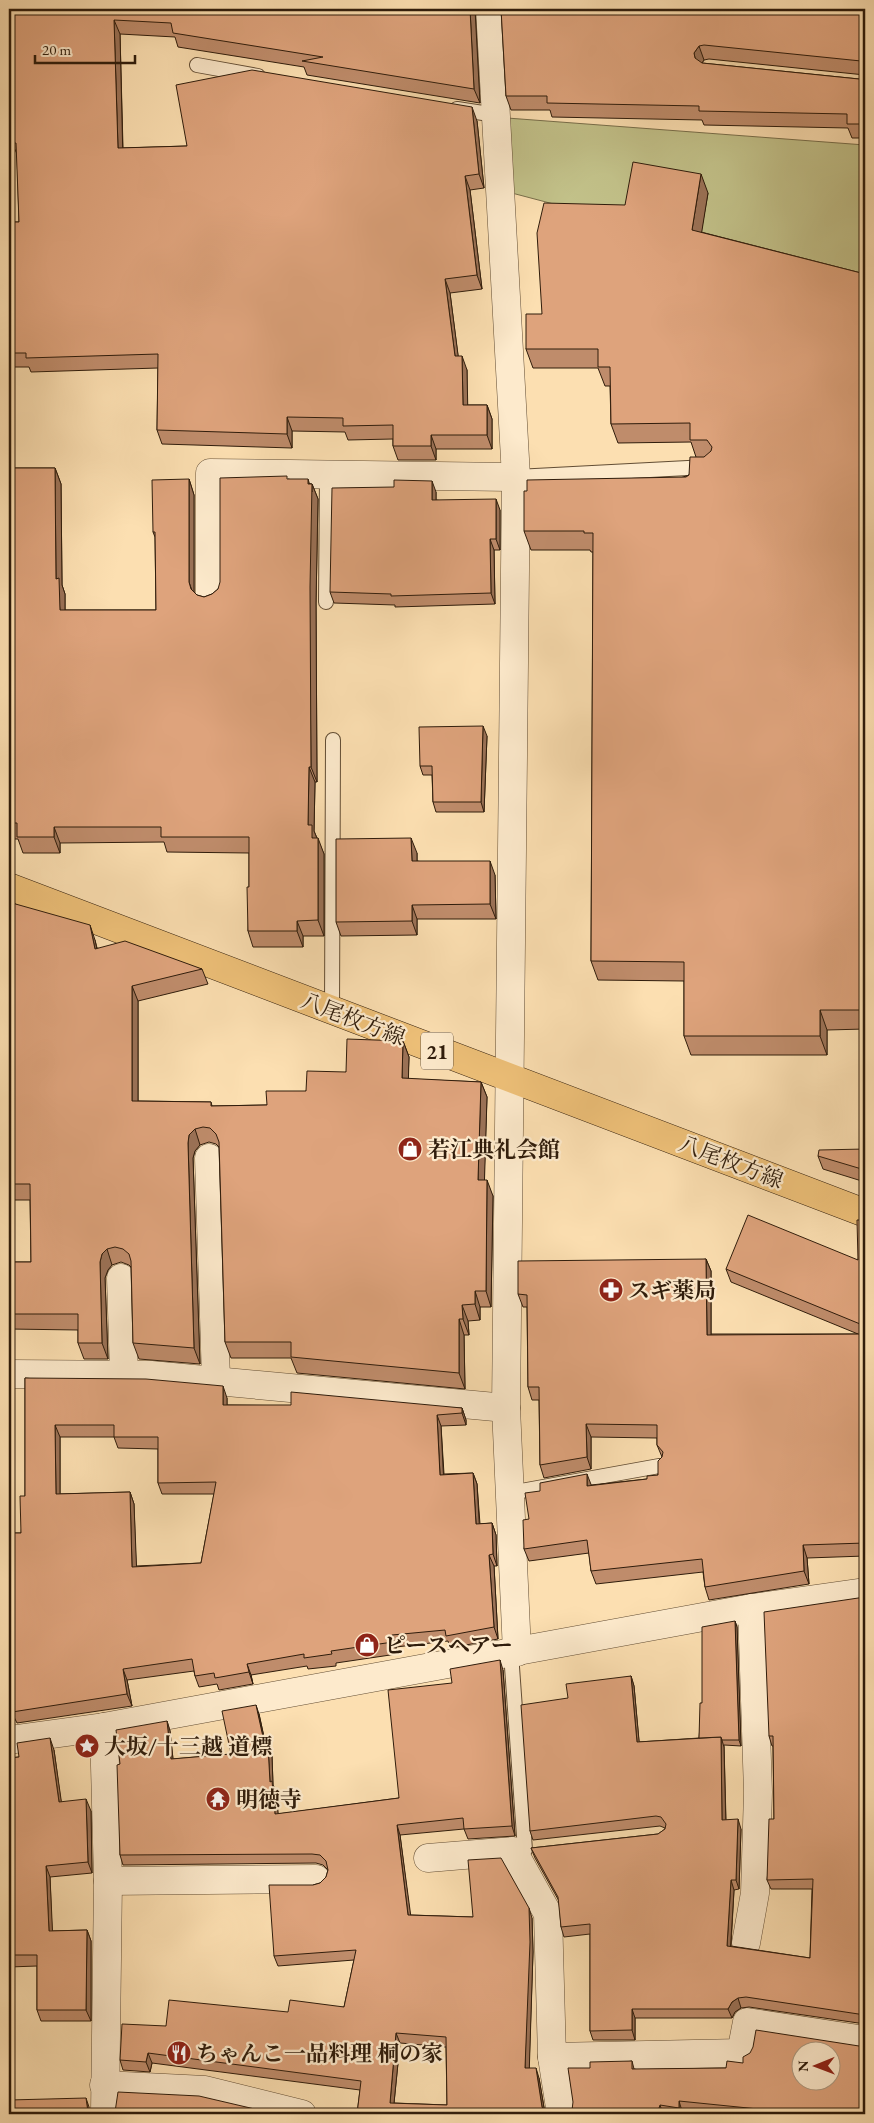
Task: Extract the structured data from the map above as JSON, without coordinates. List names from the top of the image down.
{
  "streets": {
    "main road": ["八尾枚方線", "21"]
  },
  "places": {
    "shop": ["若江典礼会館", "ピースヘアー"],
    "pharmacy": ["スギ薬局"],
    "place": ["大坂/十三越 道標"],
    "temple": ["明徳寺"],
    "restaurant": ["ちゃんこ一品料理 桐の家"]
  },
  "scale_bar": "20 m",
  "north": "left"
}
